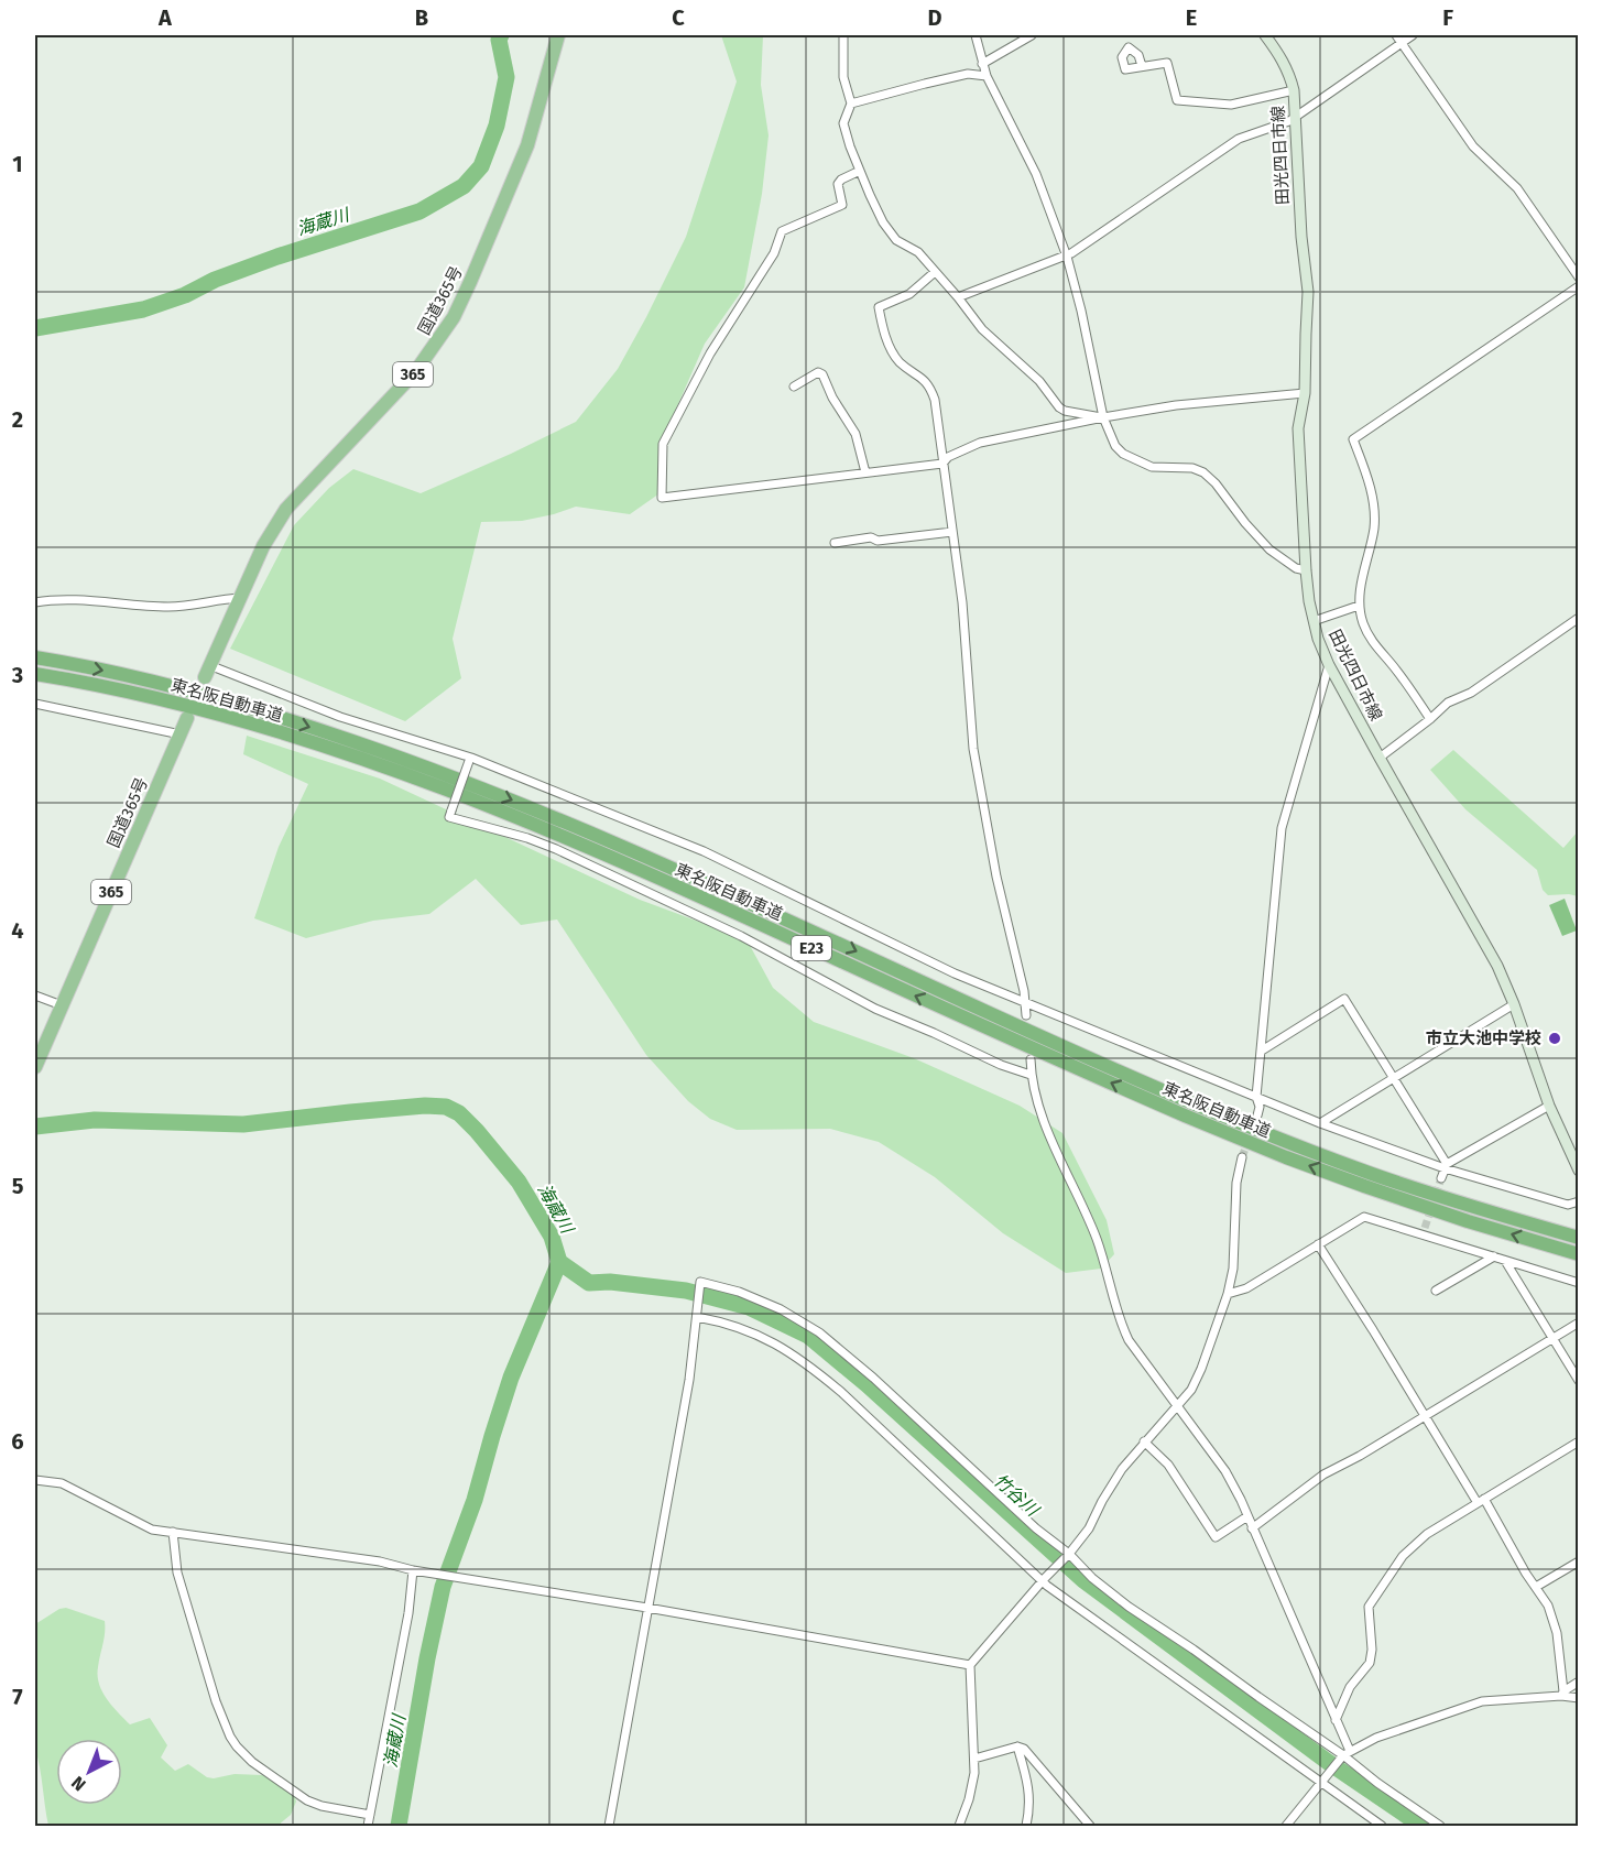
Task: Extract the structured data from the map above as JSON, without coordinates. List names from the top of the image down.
{
  "streets": {
    "highway": [
      "国道365号",
      "365",
      "東名阪自動車道",
      "E23"
    ],
    "main road": ["田光四日市線"]
  },
  "water": ["海蔵川", "竹谷川"],
  "places": ["市立大池中学校"],
  "north": "bottom left",
  "grid": {
    "columns": [
      "A",
      "B",
      "C",
      "D",
      "E",
      "F"
    ],
    "rows": [
      "1",
      "2",
      "3",
      "4",
      "5",
      "6",
      "7"
    ]
  }
}
